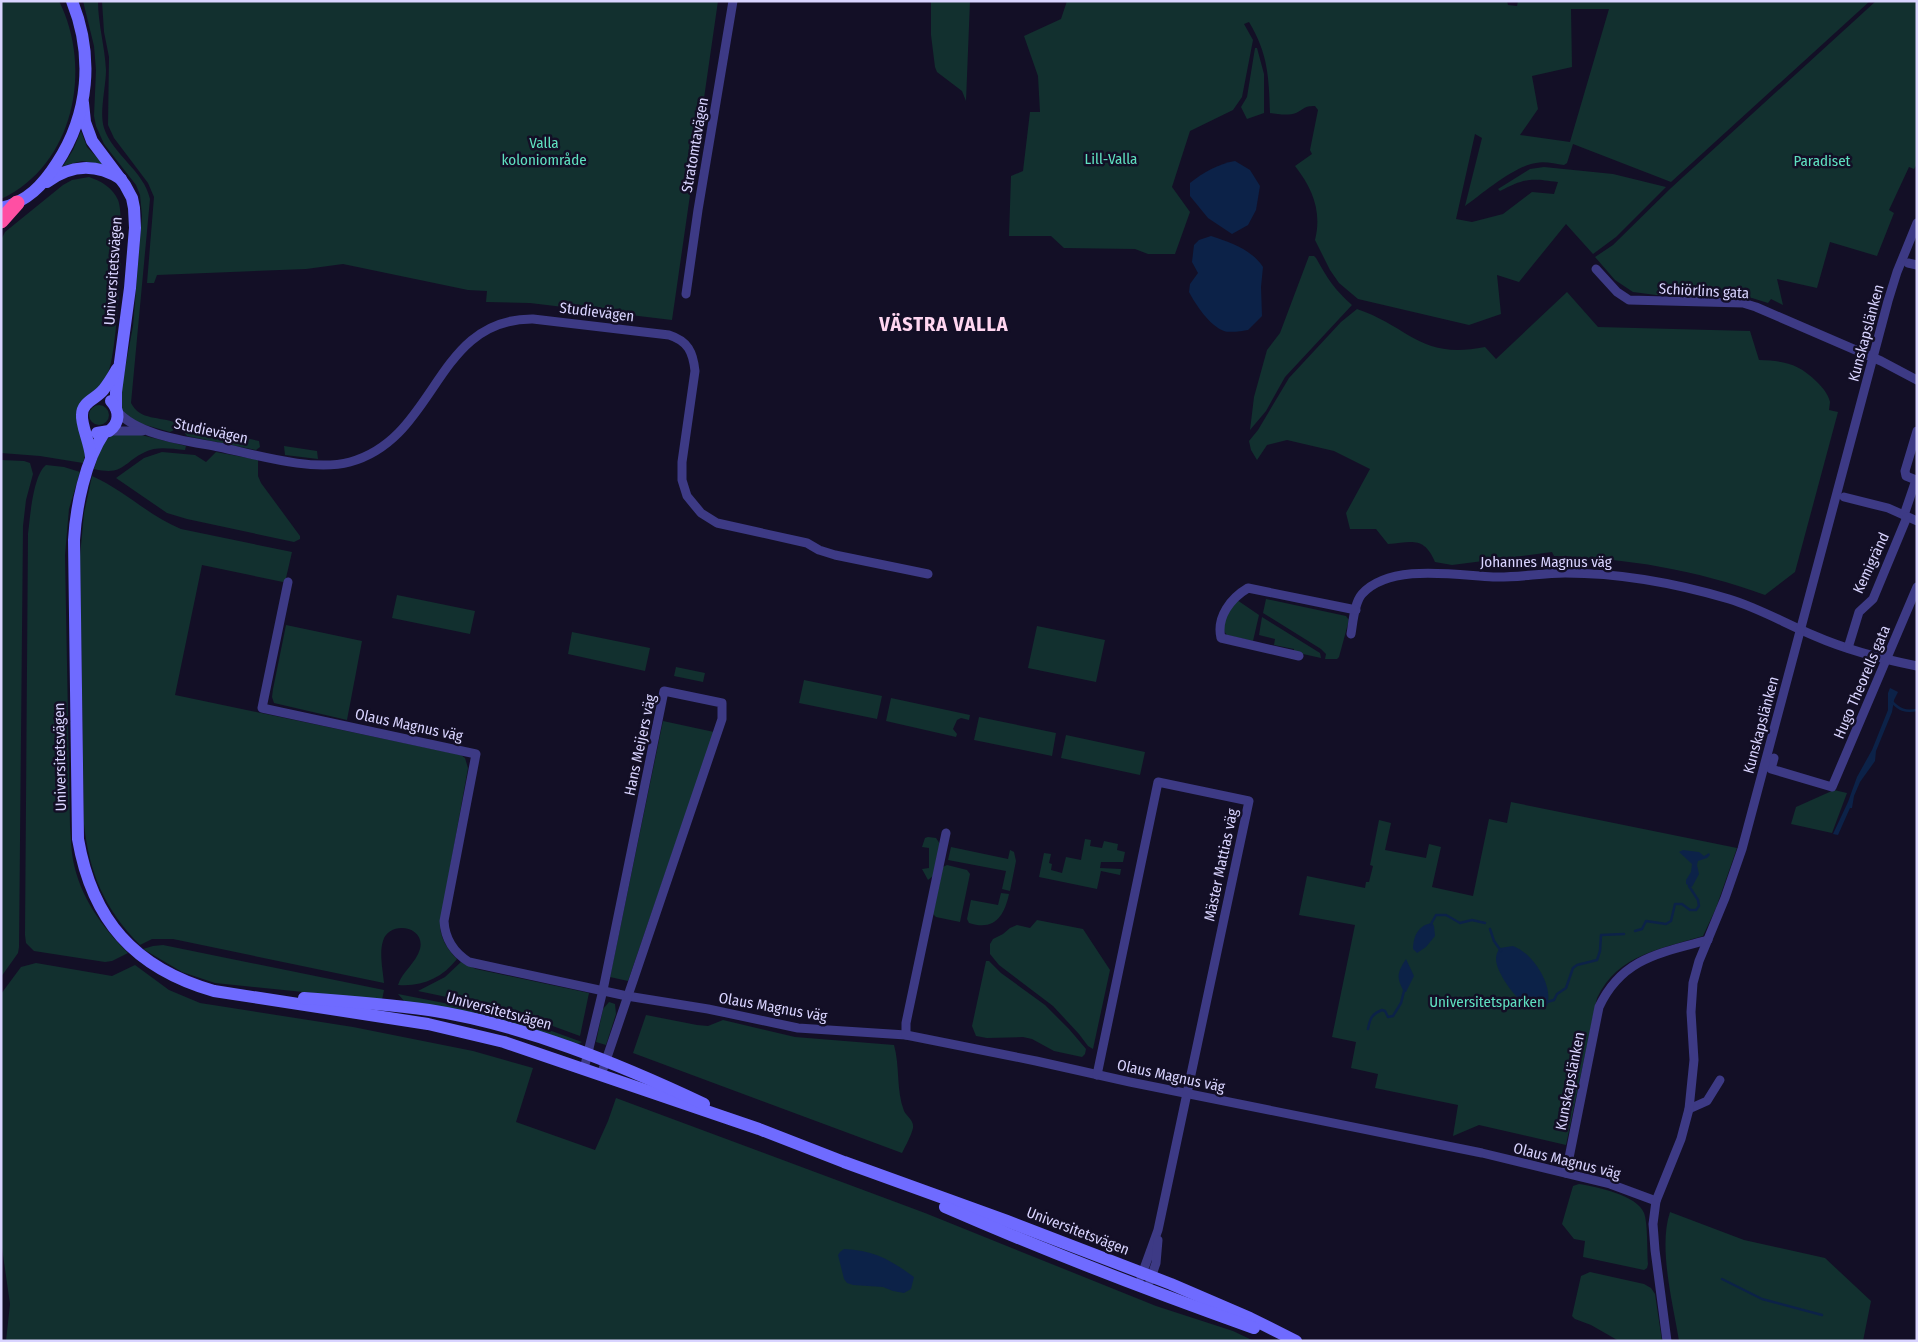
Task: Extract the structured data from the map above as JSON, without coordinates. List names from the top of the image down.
{
  "streets": {
    "main road": ["Universitetsvägen"],
    "street": [
      "Stratomtavägen",
      "Schiörlins gata",
      "Studievägen",
      "Kunskapslänken",
      "Johannes Magnus väg",
      "Kemigränd",
      "Hugo Theorells gata",
      "Olaus Magnus väg",
      "Hans Meijers väg",
      "Mäster Mattias väg"
    ]
  },
  "crossings": [
    ["Universitetsvägen", "Studievägen"],
    ["Universitetsvägen", "Hans Meijers väg"],
    ["Universitetsvägen", "Mäster Mattias väg"],
    ["Schiörlins gata", "Kunskapslänken"],
    ["Kunskapslänken", "Johannes Magnus väg"],
    ["Kunskapslänken", "Olaus Magnus väg"],
    ["Johannes Magnus väg", "Kemigränd"],
    ["Johannes Magnus väg", "Hugo Theorells gata"],
    ["Olaus Magnus väg", "Hans Meijers väg"],
    ["Olaus Magnus väg", "Mäster Mattias väg"]
  ],
  "districts": ["VÄSTRA VALLA"],
  "parks": [
    "Valla koloniområde",
    "Lill-Valla",
    "Paradiset",
    "Universitetsparken"
  ]
}
